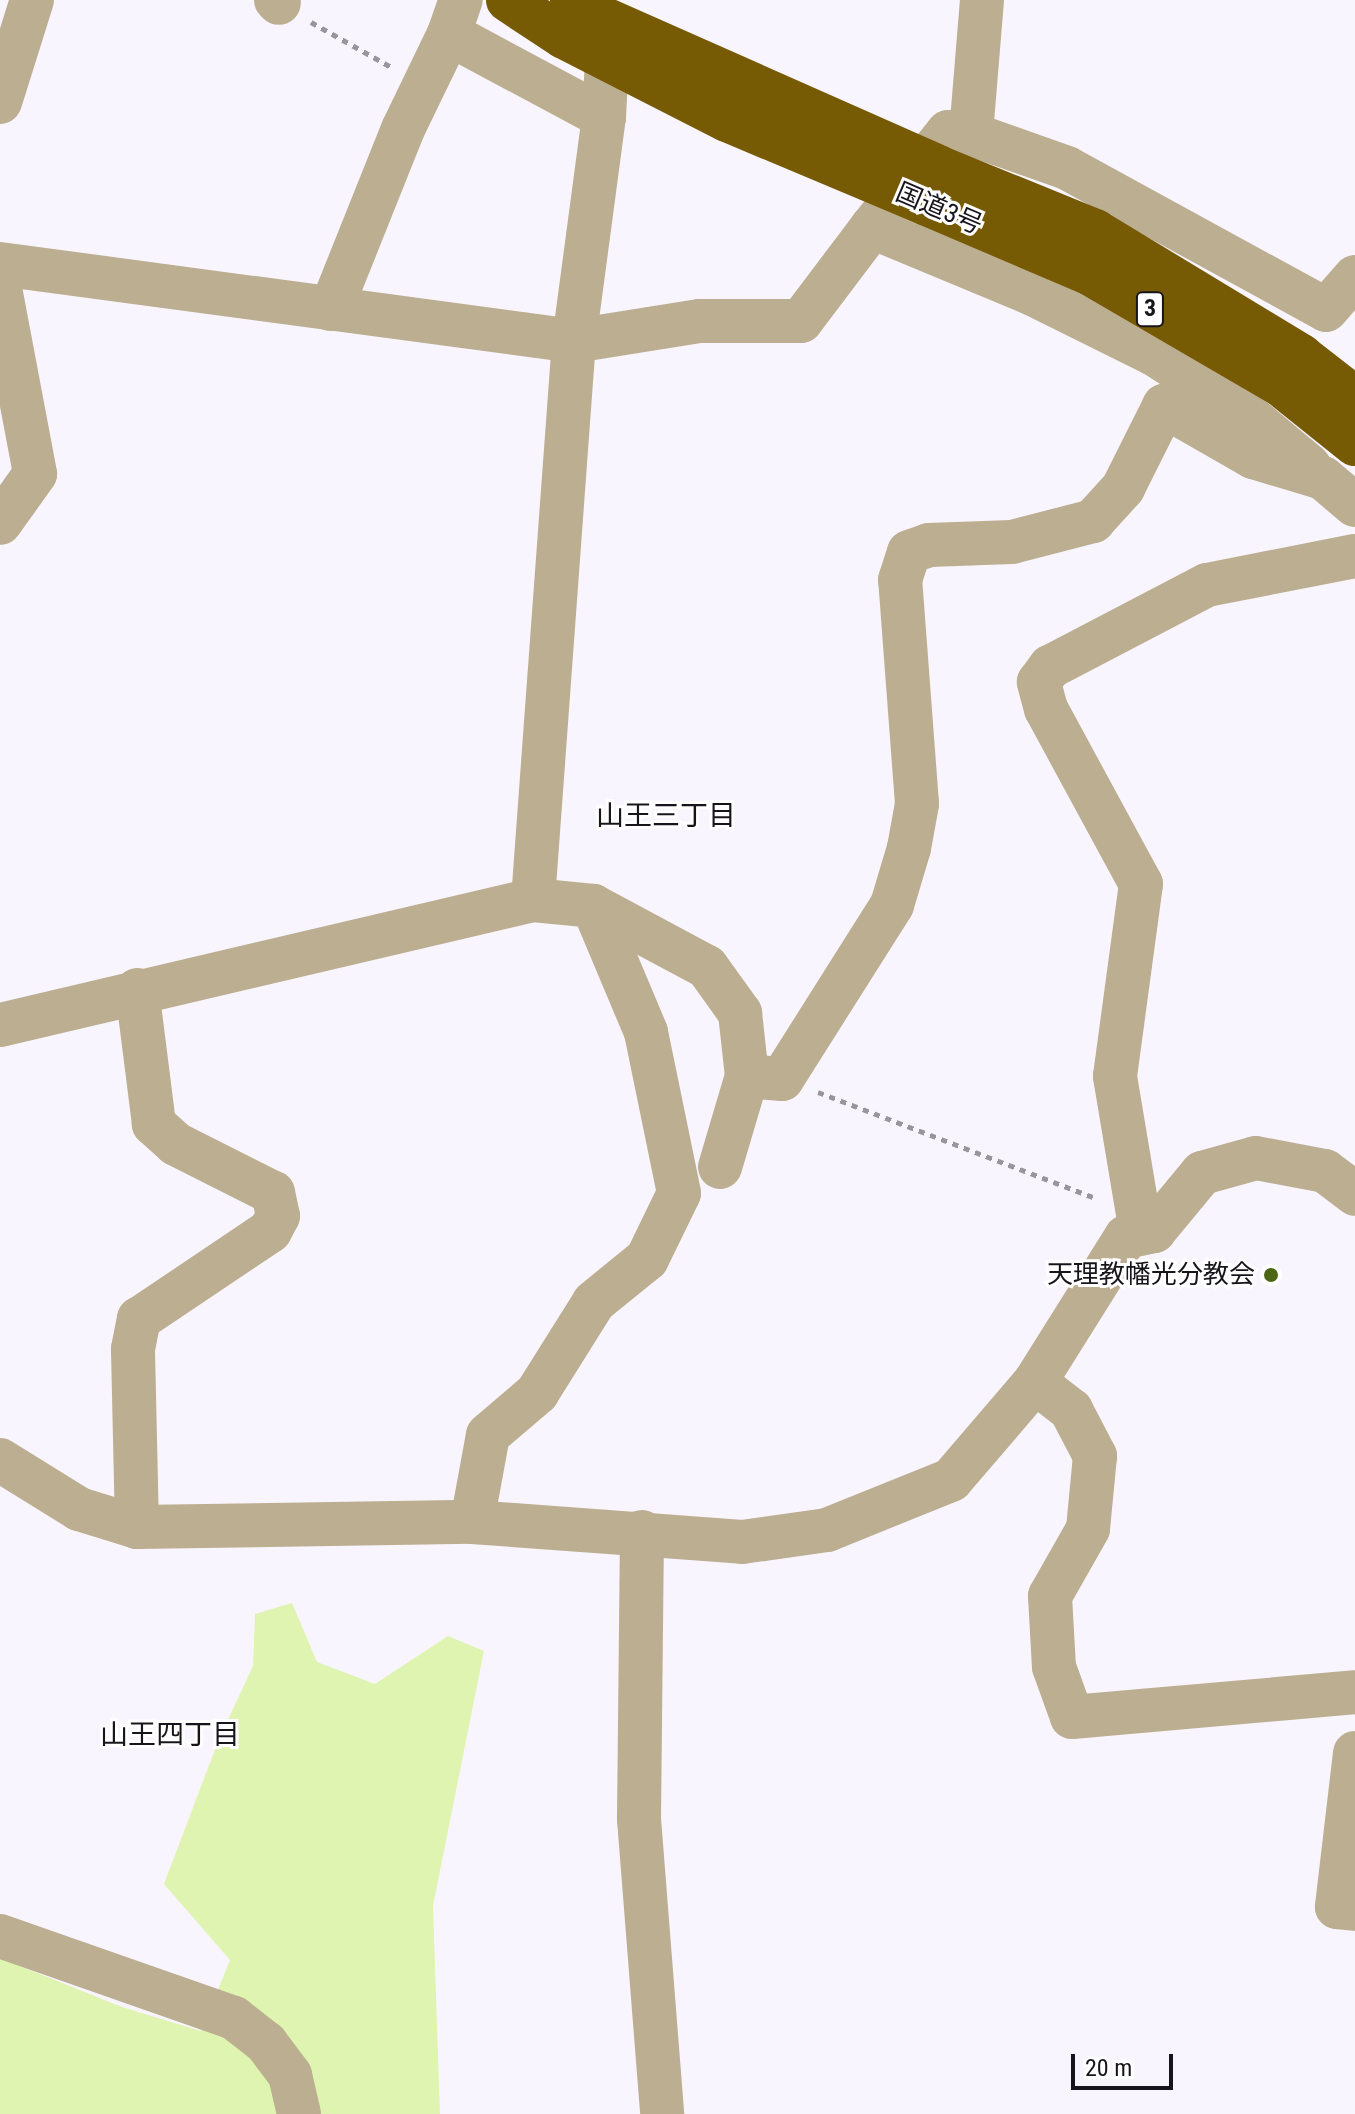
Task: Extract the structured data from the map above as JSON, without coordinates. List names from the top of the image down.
{
  "streets": {
    "highway": ["国道3号", "3"]
  },
  "districts": ["山王三丁目", "山王四丁目"],
  "places": ["天理教幡光分教会"],
  "scale_bar": "20 m"
}
